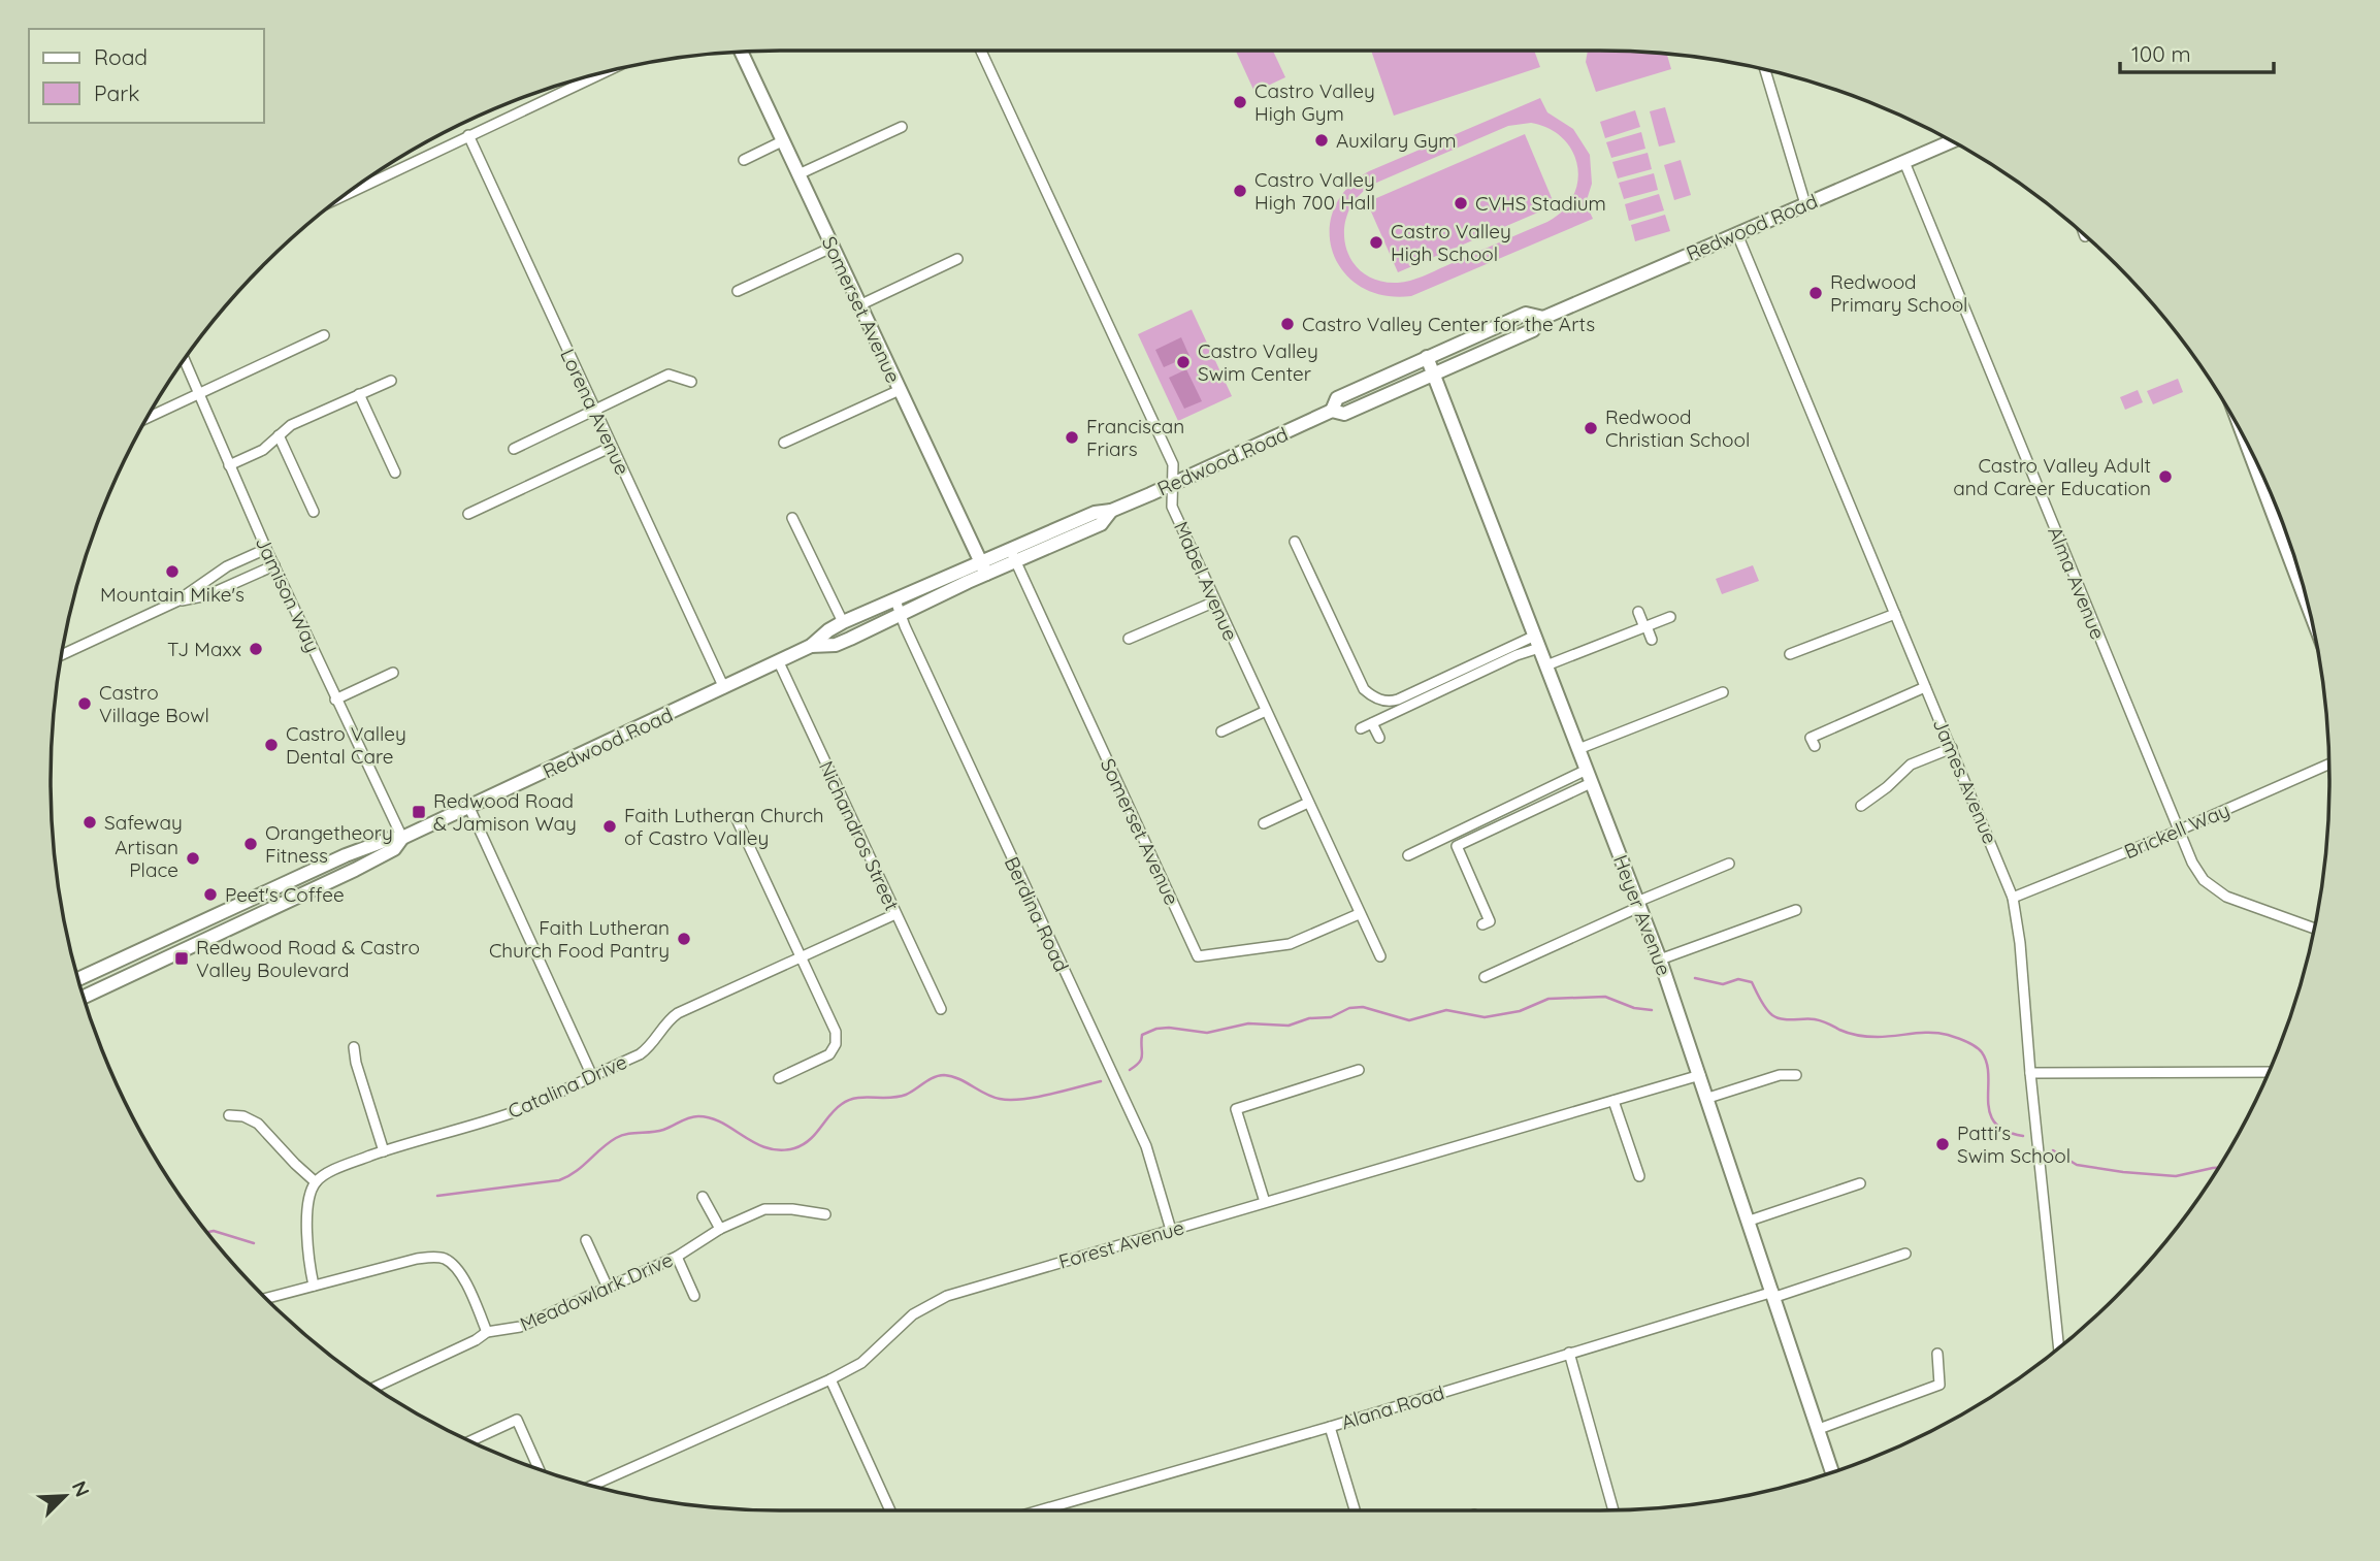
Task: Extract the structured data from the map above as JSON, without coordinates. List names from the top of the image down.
{
  "streets": {
    "main road": ["Redwood Road", "Somerset Avenue", "Heyer Avenue"],
    "street": [
      "Lorena Avenue",
      "Mabel Avenue",
      "Alma Avenue",
      "Jamison Way",
      "James Avenue",
      "Brickell Way",
      "Nichandros Street",
      "Berdina Road",
      "Catalina Drive",
      "Forest Avenue",
      "Meadowlark Drive",
      "Alana Road"
    ]
  },
  "crossings": [
    ["Redwood Road", "Somerset Avenue"],
    ["Redwood Road", "Lorena Avenue"],
    ["Redwood Road", "Mabel Avenue"],
    ["Redwood Road", "Alma Avenue"],
    ["Redwood Road", "Jamison Way"],
    ["Redwood Road", "James Avenue"],
    ["Redwood Road", "Nichandros Street"],
    ["Redwood Road", "Berdina Road"],
    ["Redwood Road", "Heyer Avenue"],
    ["Somerset Avenue", "Mabel Avenue"],
    ["Alma Avenue", "Brickell Way"],
    ["James Avenue", "Brickell Way"],
    ["Nichandros Street", "Catalina Drive"],
    ["Berdina Road", "Forest Avenue"],
    ["Heyer Avenue", "Forest Avenue"],
    ["Heyer Avenue", "Alana Road"]
  ],
  "places": {
    "other": [
      "Castro Valley High Gym",
      "Auxilary Gym",
      "Castro Valley High 700 Hall",
      "CVHS Stadium",
      "Castro Valley High School",
      "Redwood Primary School",
      "Castro Valley Center for the Arts",
      "Castro Valley Swim Center",
      "Redwood Christian School",
      "Franciscan Friars",
      "Castro Valley Adult and Career Education",
      "Mountain Mike's",
      "TJ Maxx",
      "Castro Village Bowl",
      "Castro Valley Dental Care",
      "Safeway",
      "Faith Lutheran Church of Castro Valley",
      "Orangetheory Fitness",
      "Artisan Place",
      "Peet's Coffee",
      "Faith Lutheran Church Food Pantry",
      "Patti's Swim School"
    ],
    "transit": ["Redwood Road & Jamison Way", "Redwood Road & Castro Valley Boulevard"]
  },
  "legend": ["Road", "Park"],
  "scale_bar": "100 m",
  "north": "top right"
}
